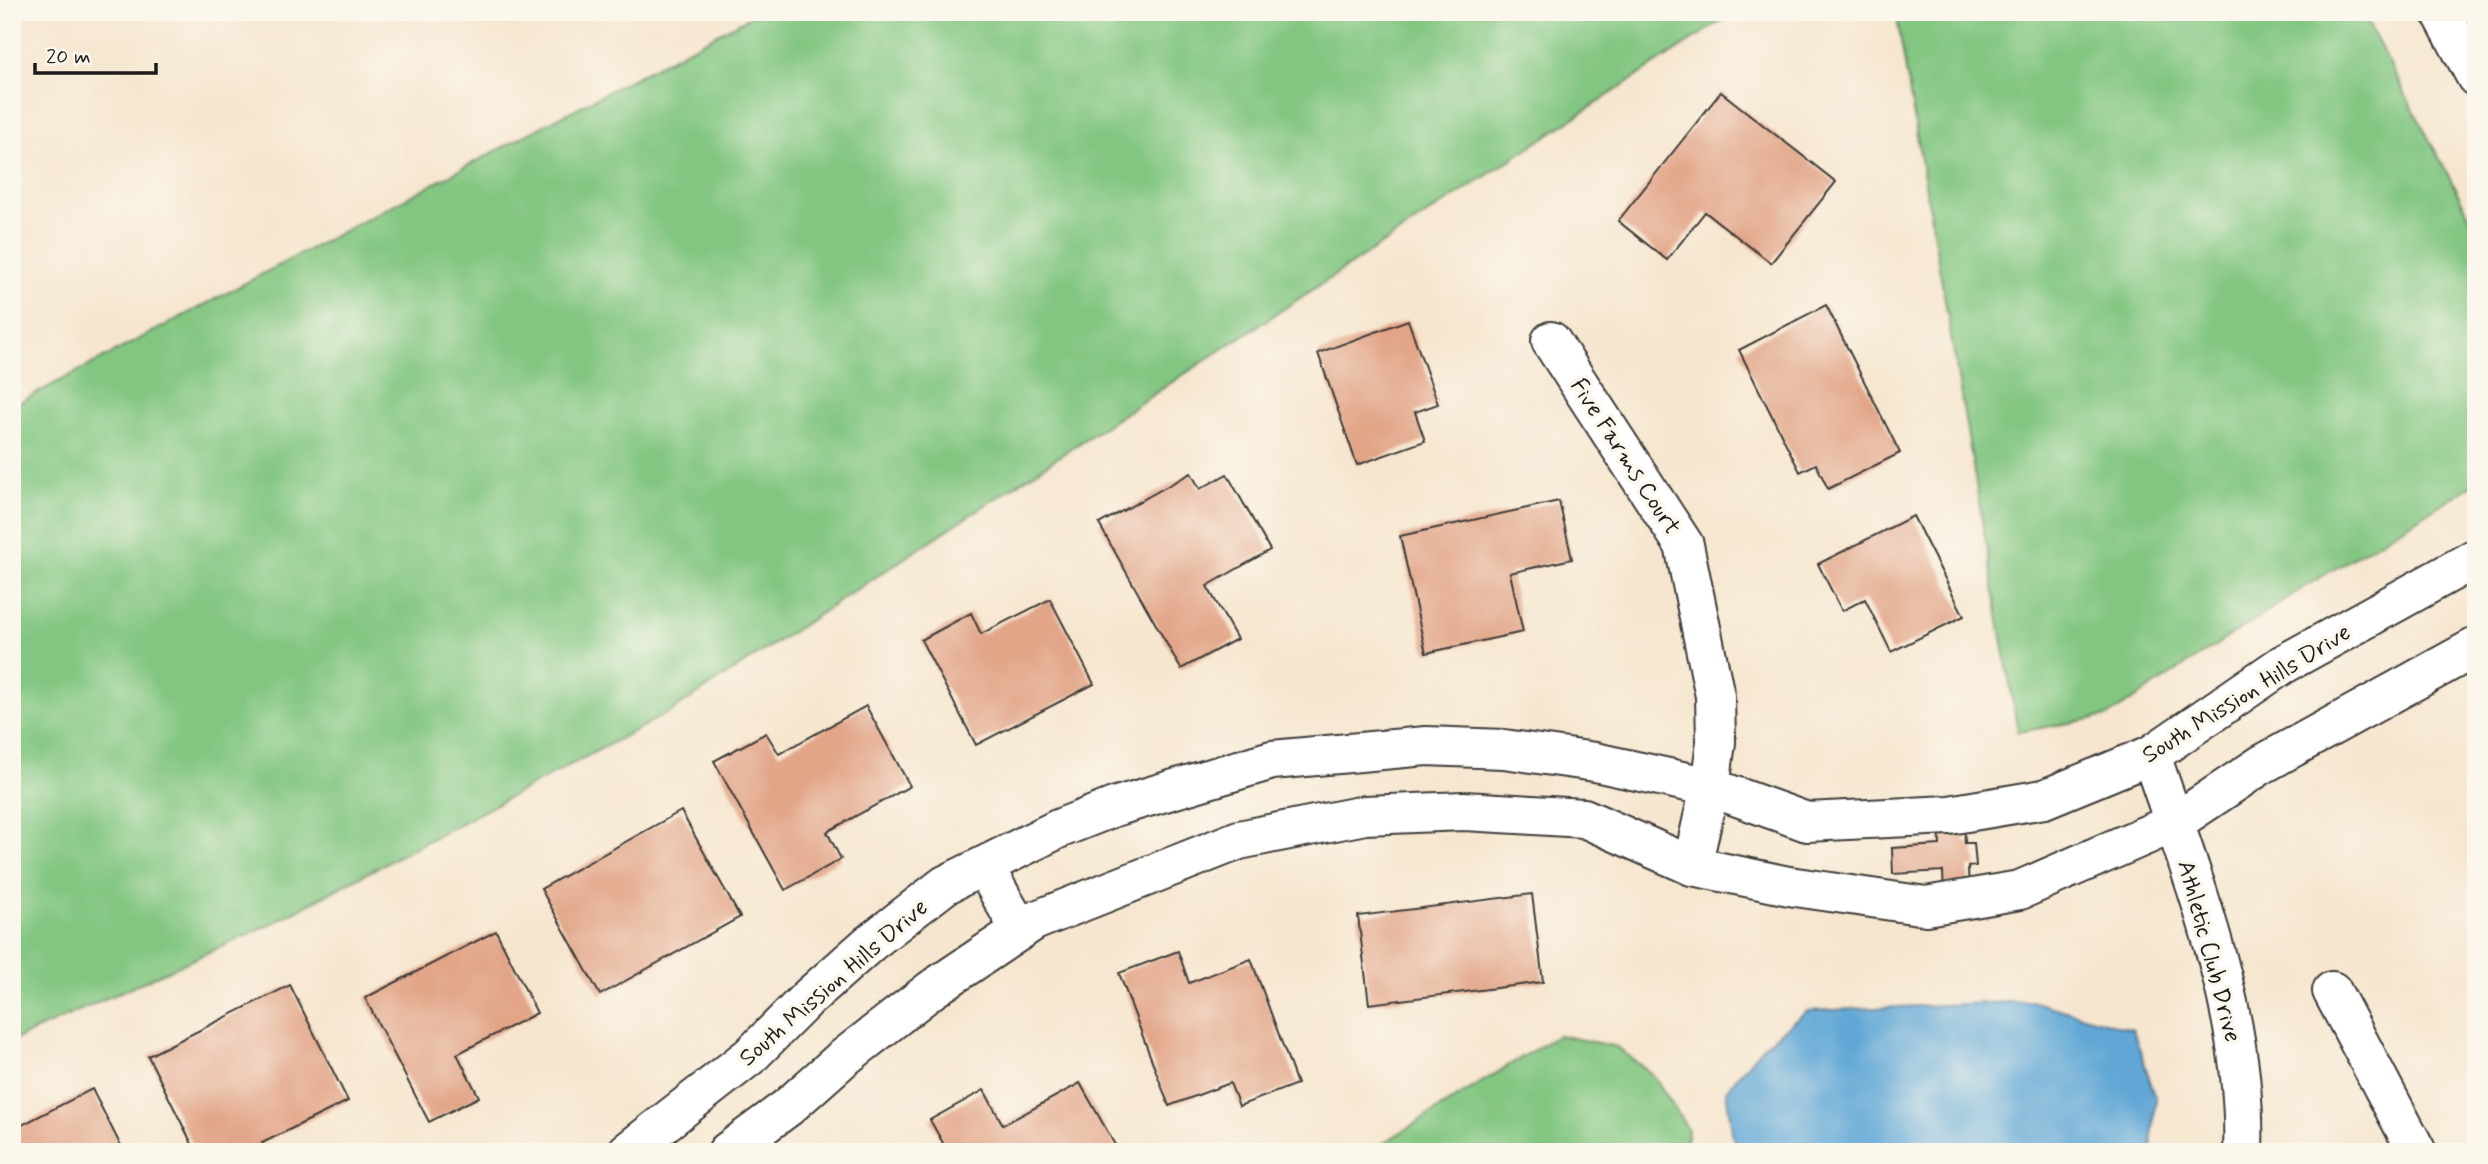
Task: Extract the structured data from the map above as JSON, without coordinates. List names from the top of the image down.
{
  "streets": {
    "street": ["Five Farms Court", "South Mission Hills Drive", "Athletic Club Drive"]
  },
  "crossings": [
    ["Five Farms Court", "South Mission Hills Drive"],
    ["South Mission Hills Drive", "Athletic Club Drive"]
  ],
  "scale_bar": "20 m"
}
